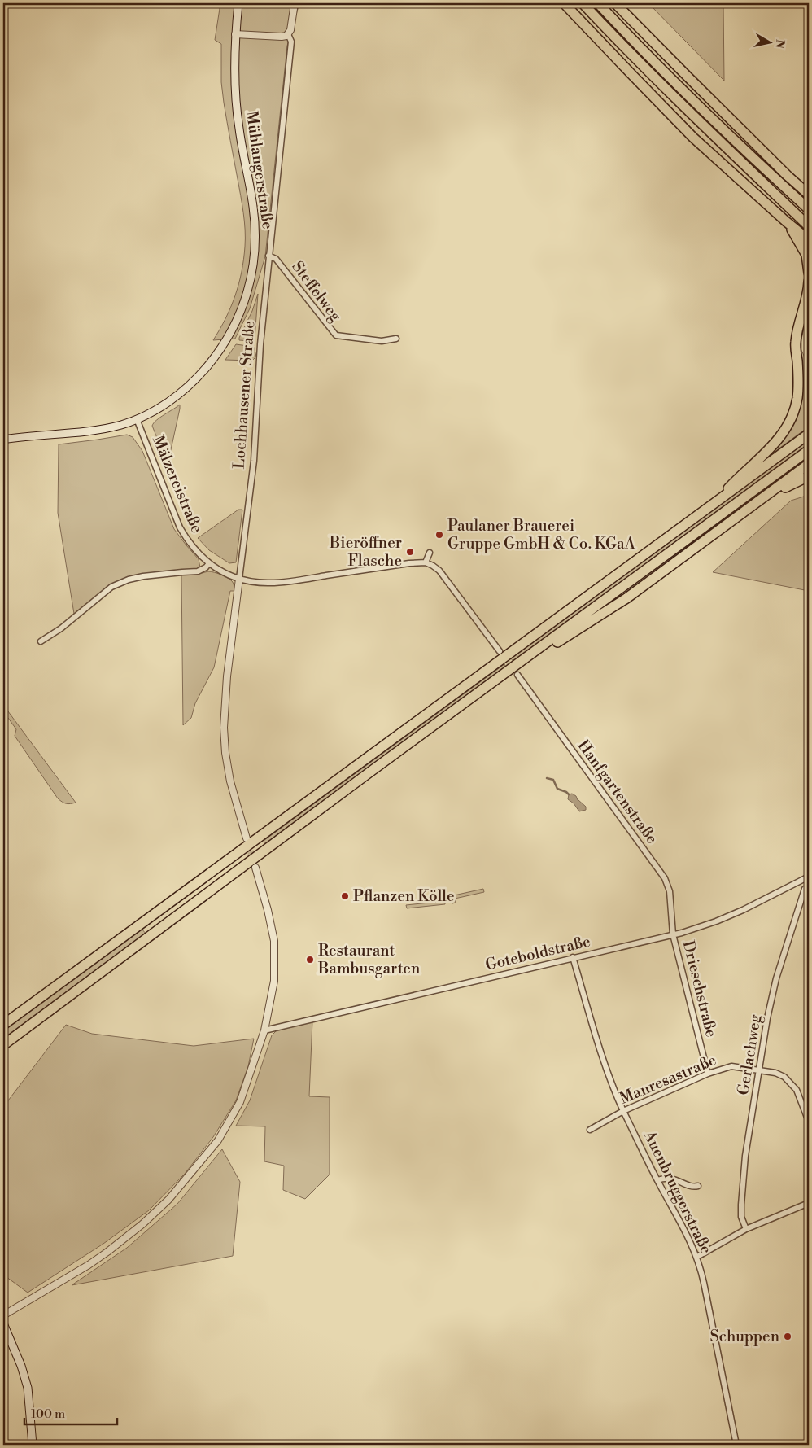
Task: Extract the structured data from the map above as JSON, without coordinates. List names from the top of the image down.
{
  "streets": {
    "main road": ["Mühlangerstraße"],
    "street": [
      "Steffelweg",
      "Lochhausener Straße",
      "Mälzereistraße",
      "Hanfgartenstraße",
      "Goteboldstraße",
      "Drieschstraße",
      "Gerlachweg",
      "Manresastraße",
      "Auenbruggerstraße"
    ]
  },
  "crossings": [
    ["Mühlangerstraße", "Mälzereistraße"],
    ["Steffelweg", "Lochhausener Straße"],
    ["Lochhausener Straße", "Mälzereistraße"],
    ["Hanfgartenstraße", "Goteboldstraße"],
    ["Hanfgartenstraße", "Drieschstraße"],
    ["Goteboldstraße", "Drieschstraße"],
    ["Goteboldstraße", "Auenbruggerstraße"],
    ["Drieschstraße", "Manresastraße"],
    ["Gerlachweg", "Manresastraße"],
    ["Manresastraße", "Auenbruggerstraße"]
  ],
  "places": [
    "Paulaner Brauerei Gruppe GmbH & Co. KGaA",
    "Bieröffner Flasche",
    "Pflanzen Kölle",
    "Restaurant Bambusgarten",
    "Schuppen"
  ],
  "scale_bar": "100 m",
  "north": "right"
}
